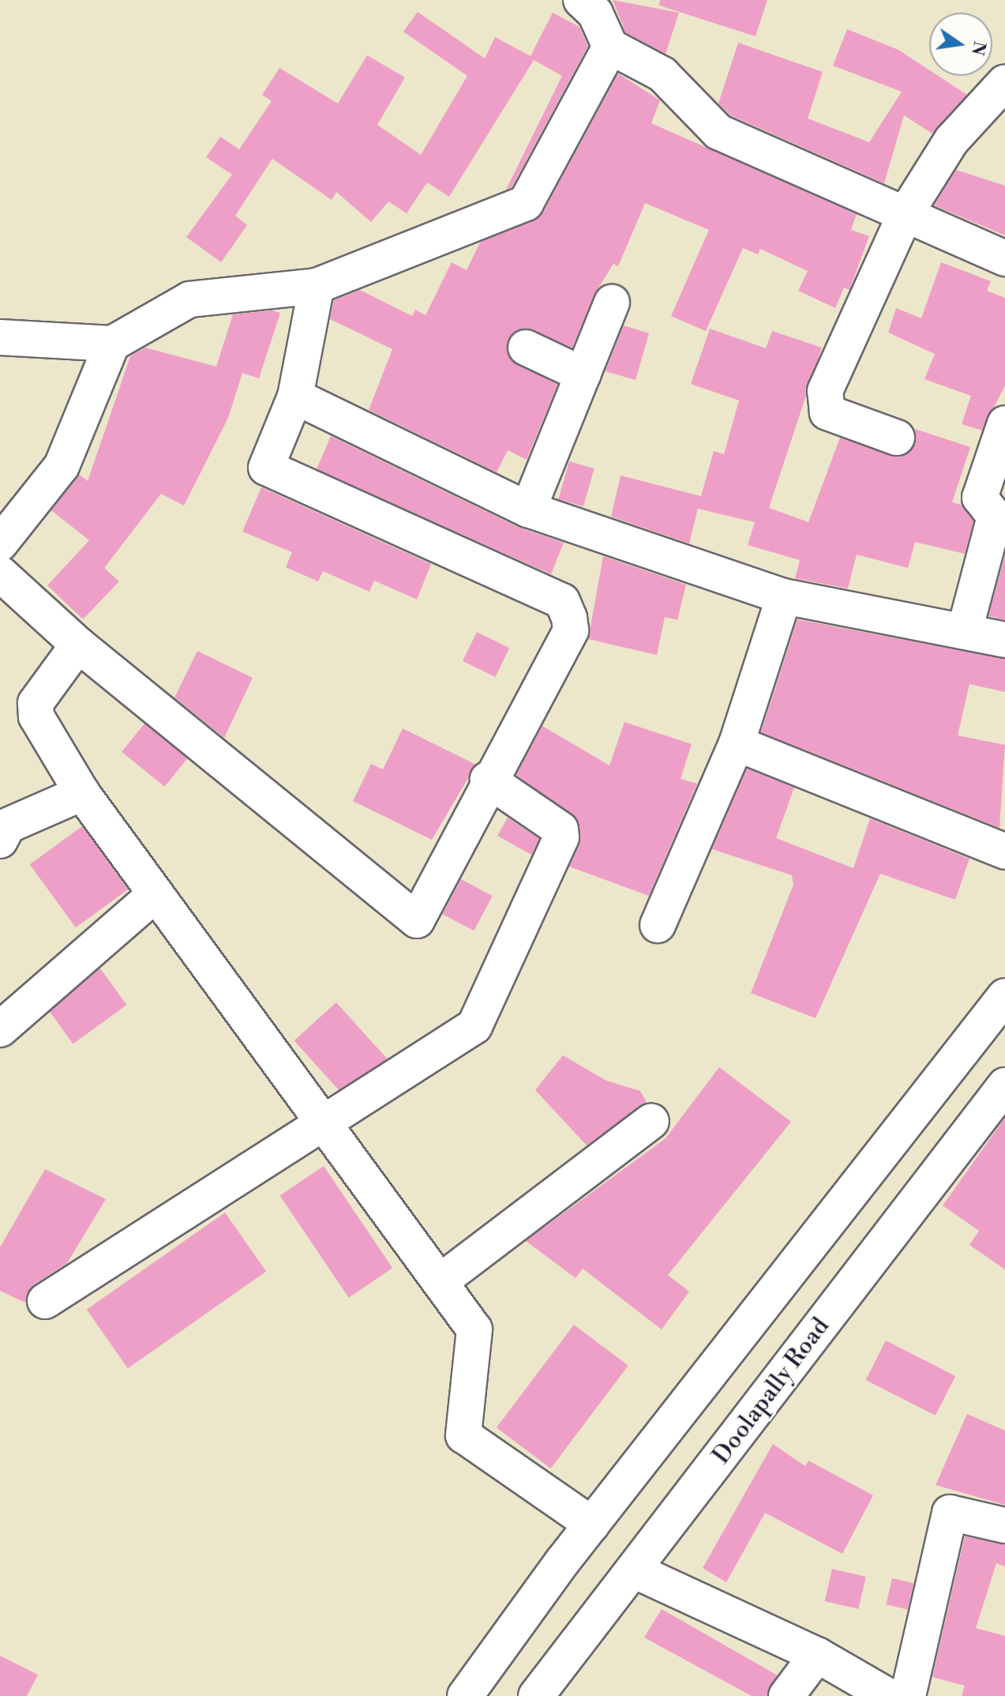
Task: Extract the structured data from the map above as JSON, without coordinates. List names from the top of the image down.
{
  "streets": {
    "street": ["Doolapally Road"]
  },
  "north": "right"
}
